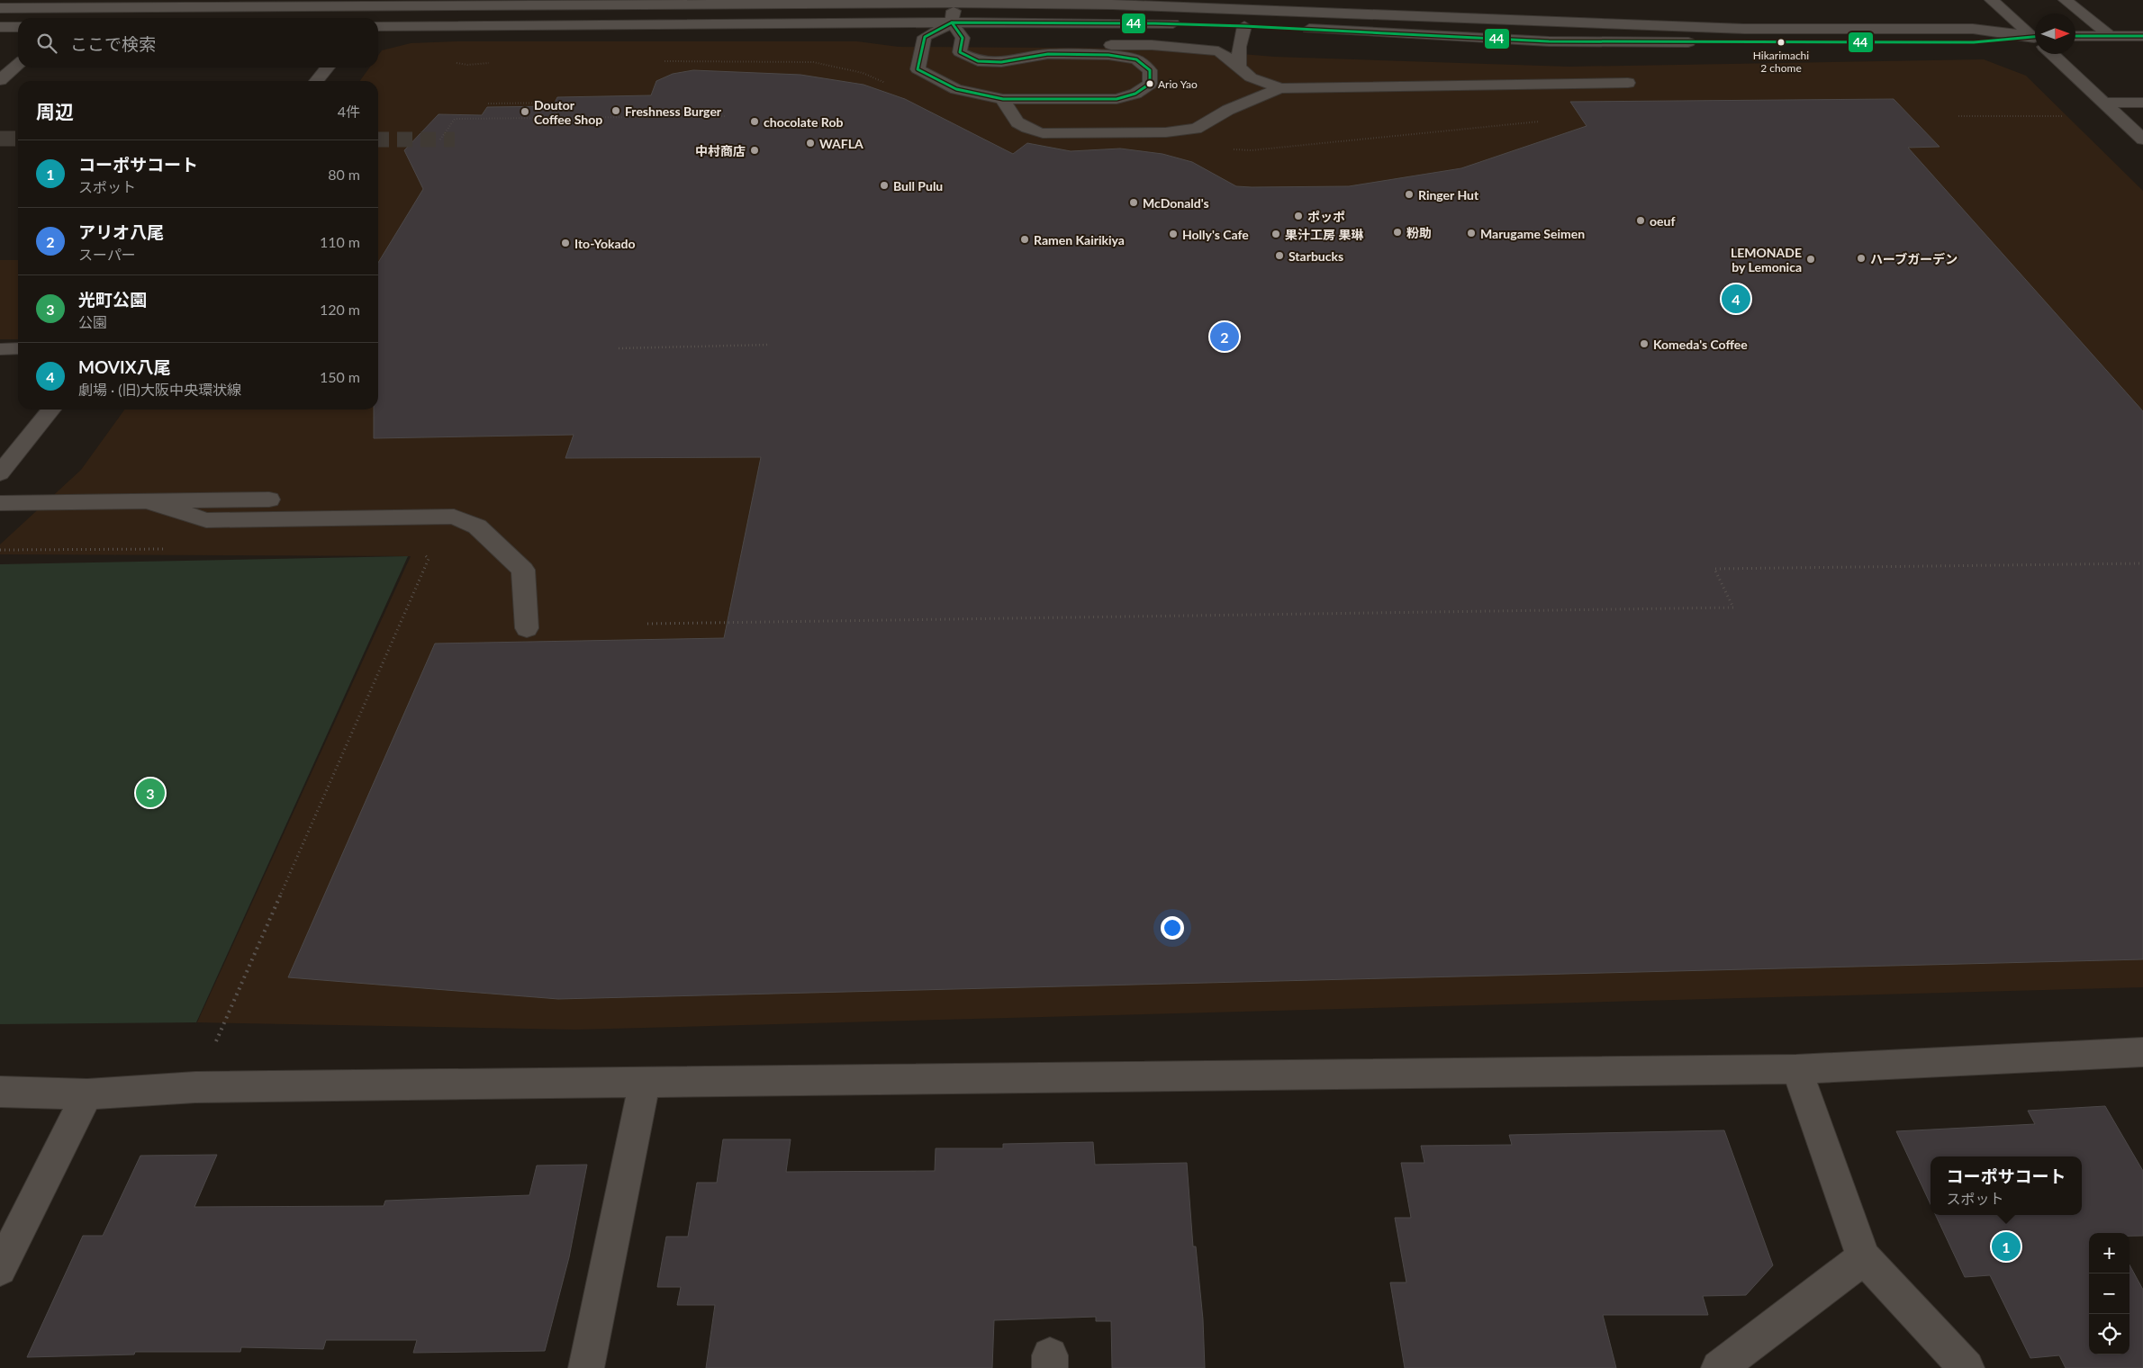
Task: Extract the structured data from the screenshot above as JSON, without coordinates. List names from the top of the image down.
{
  "places": [
    "Hikarimachi 2 chome",
    "Ario Yao",
    "Freshness Burger",
    "Doutor Coffee Shop",
    "chocolate Rob",
    "WAFLA",
    "中村商店",
    "Bull Pulu",
    "Ringer Hut",
    "McDonald's",
    "ポッポ",
    "oeuf",
    "粉助",
    "Marugame Seimen",
    "Holly's Cafe",
    "果汁工房 果琳",
    "Ramen Kairikiya",
    "Ito-Yokado",
    "Starbucks",
    "ハーブガーデン",
    "LEMONADE by Lemonica",
    "Komeda's Coffee"
  ],
  "lines": ["transit line 44"],
  "north": "right",
  "page": {
    "search": "ここで検索",
    "heading": ["周辺", "4件"],
    "list": [
      {
        "mark": "1",
        "name": "コーポサコート",
        "note": "スポット",
        "value": "80 m"
      },
      {
        "mark": "2",
        "name": "アリオ八尾",
        "note": "スーパー",
        "value": "110 m"
      },
      {
        "mark": "3",
        "name": "光町公園",
        "note": "公園",
        "value": "120 m"
      },
      {
        "mark": "4",
        "name": "MOVIX八尾",
        "note": "劇場 · (旧)大阪中央環状線",
        "value": "150 m"
      }
    ],
    "pins": [
      "4",
      "2",
      "3",
      "1"
    ],
    "popup": ["コーポサコート", "スポット"],
    "map_buttons": ["+", "−"]
  }
}
